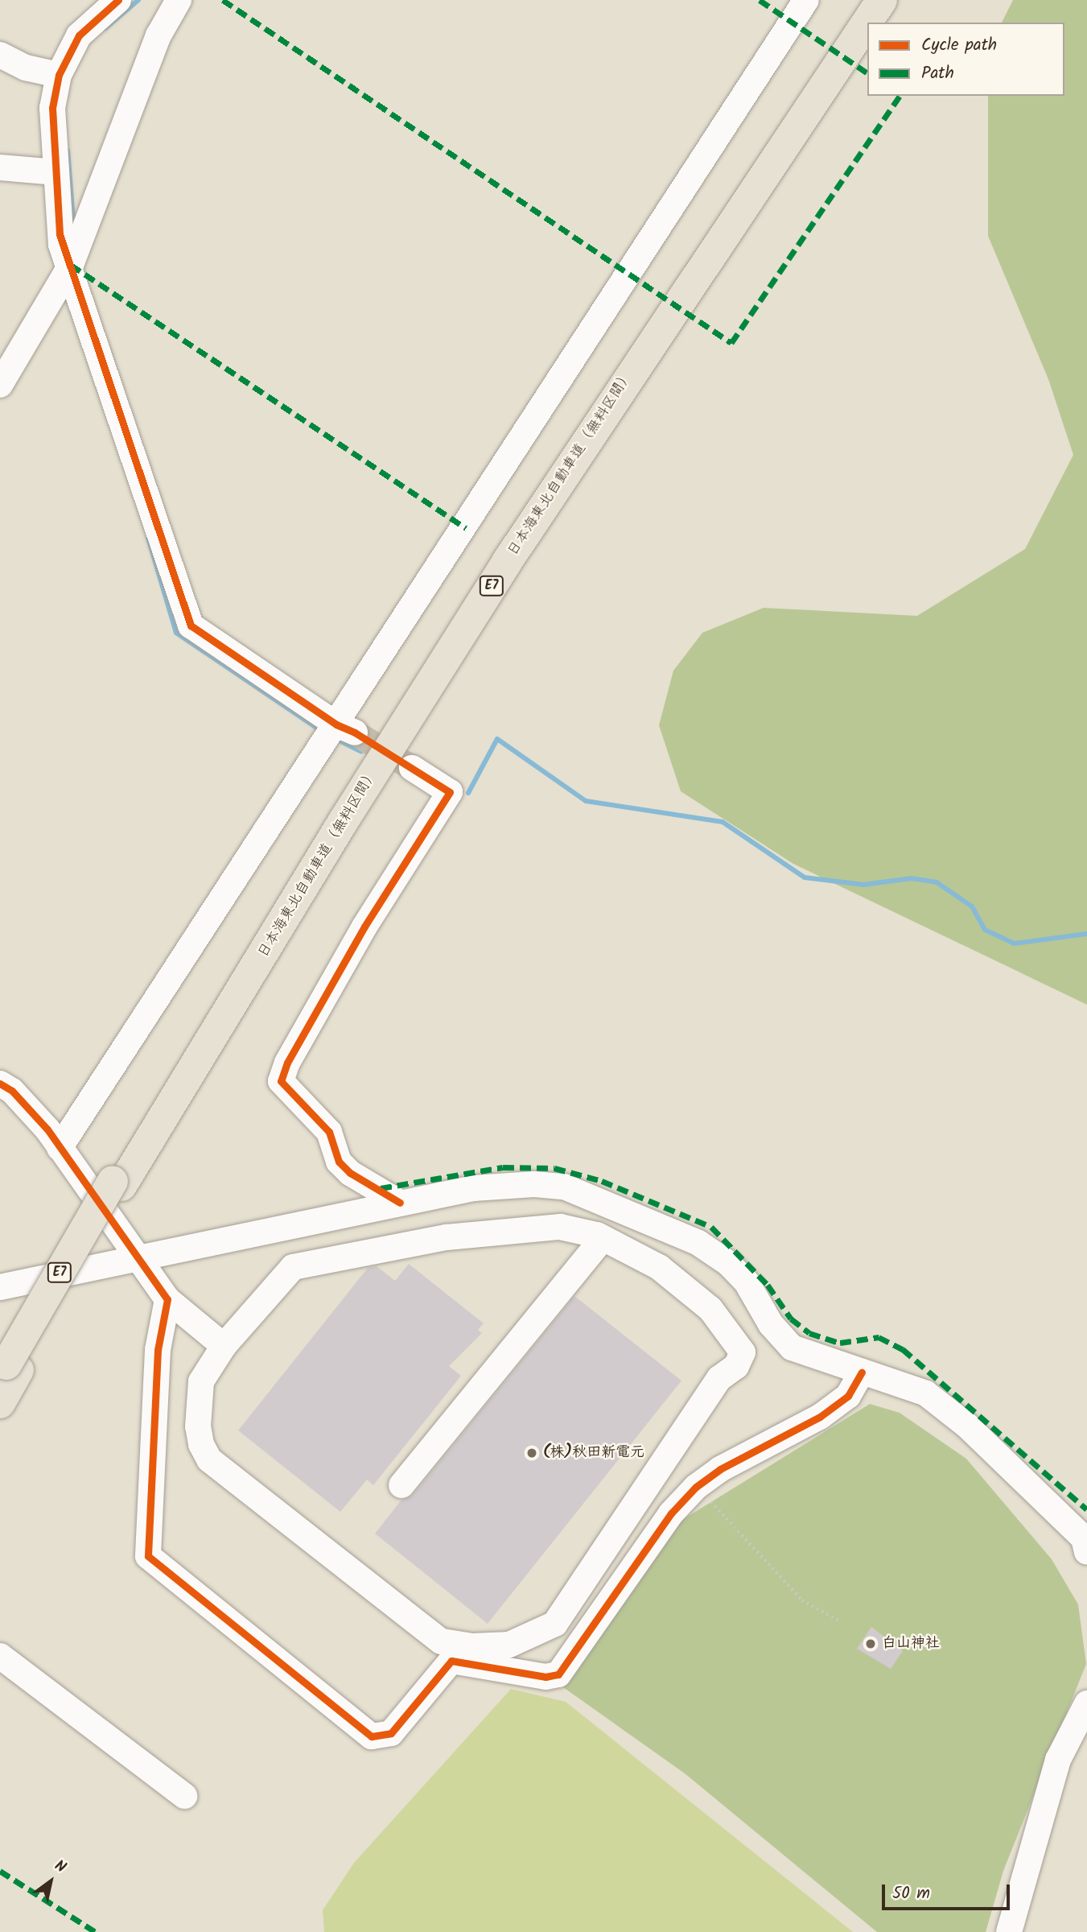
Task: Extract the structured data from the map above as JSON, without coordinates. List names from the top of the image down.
{
  "streets": {
    "highway": ["日本海東北自動車道（無料区間）", "E7"]
  },
  "places": ["(株)秋田新電元", "白山神社"],
  "legend": ["Cycle path", "Path"],
  "scale_bar": "50 m",
  "north": "top right"
}
